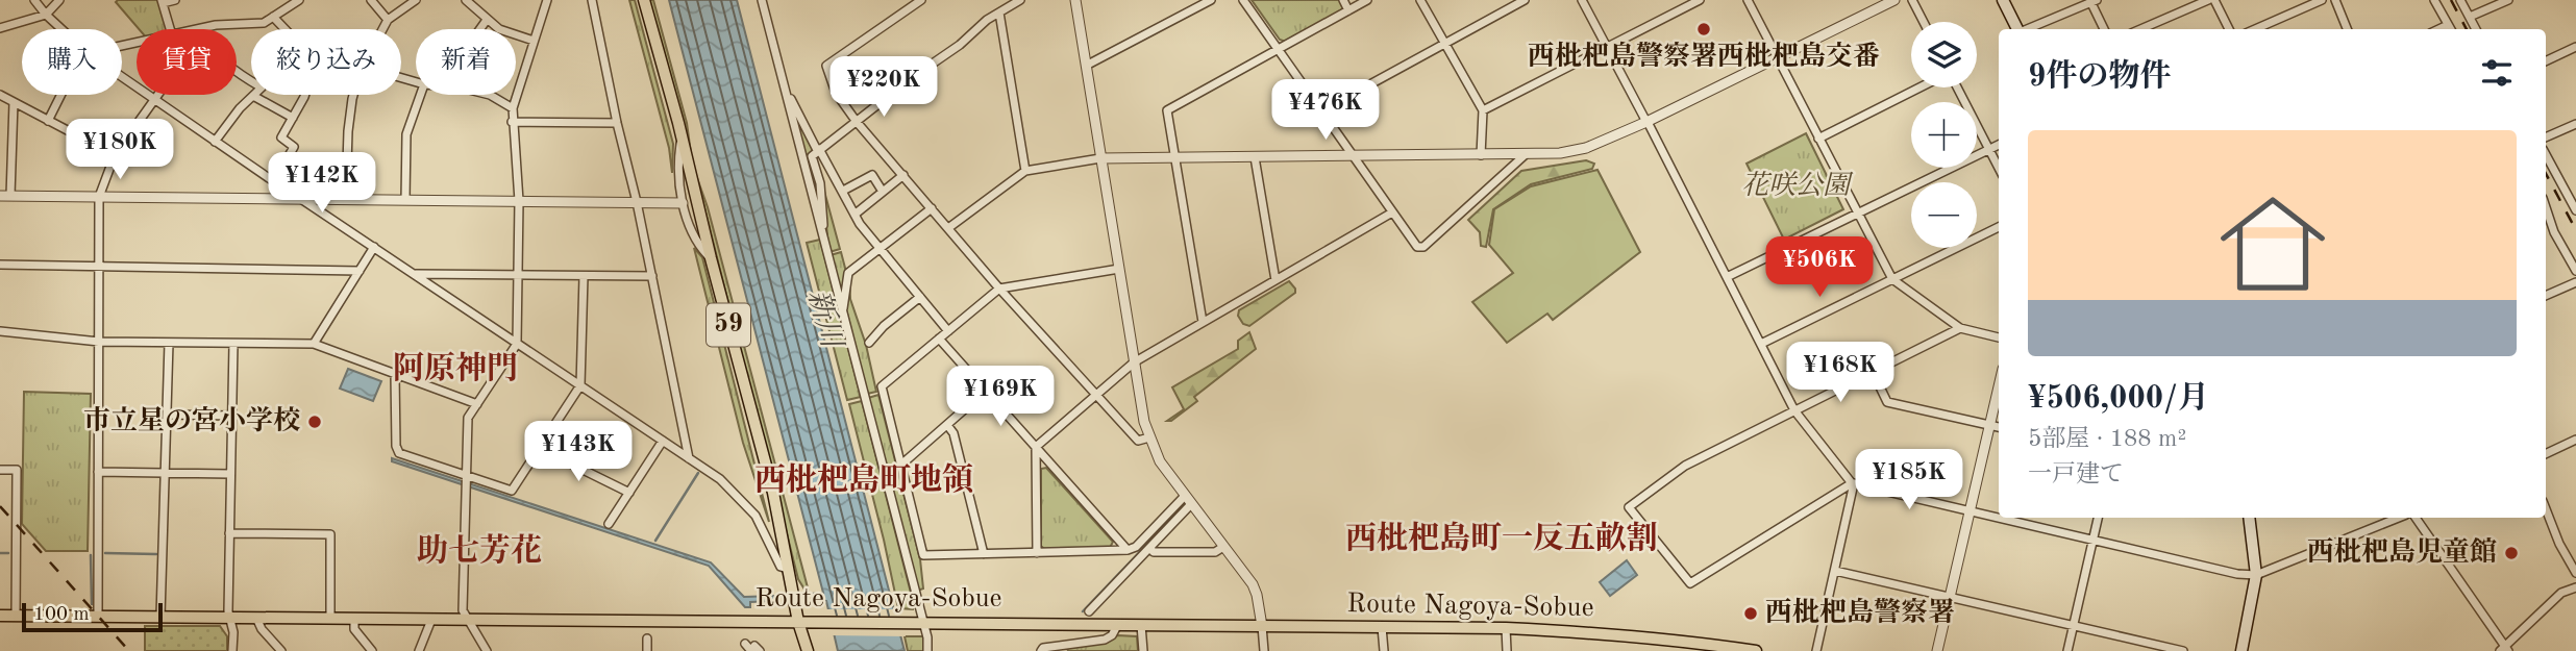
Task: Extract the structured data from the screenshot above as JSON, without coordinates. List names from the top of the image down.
{
  "streets": {
    "main road": ["59", "Route Nagoya-Sobue"]
  },
  "crossings": [
    ["59", "Route Nagoya-Sobue"]
  ],
  "districts": [
    "阿原神門",
    "西枇杷島町地領",
    "西枇杷島町一反五畝割",
    "助七芳花"
  ],
  "water": ["新川"],
  "parks": ["花咲公園"],
  "places": [
    "西枇杷島警察署西枇杷島交番",
    "市立星の宮小学校",
    "西枇杷島児童館",
    "西枇杷島警察署"
  ],
  "scale_bar": "100 m",
  "page": {
    "map_buttons": ["+", "−"],
    "chip": [
      "購入",
      "賃貸",
      "絞り込み",
      "新着"
    ],
    "heading": "9件の物件",
    "price": [
      "¥220K",
      "¥476K",
      "¥180K",
      "¥142K",
      "¥506K",
      "¥168K",
      "¥169K",
      "¥143K",
      "¥185K"
    ],
    "list": [
      {
        "name": "¥506,000/月",
        "note": "5部屋 · 188 m² · 一戸建て"
      }
    ],
    "scale": "100 m"
  }
}
